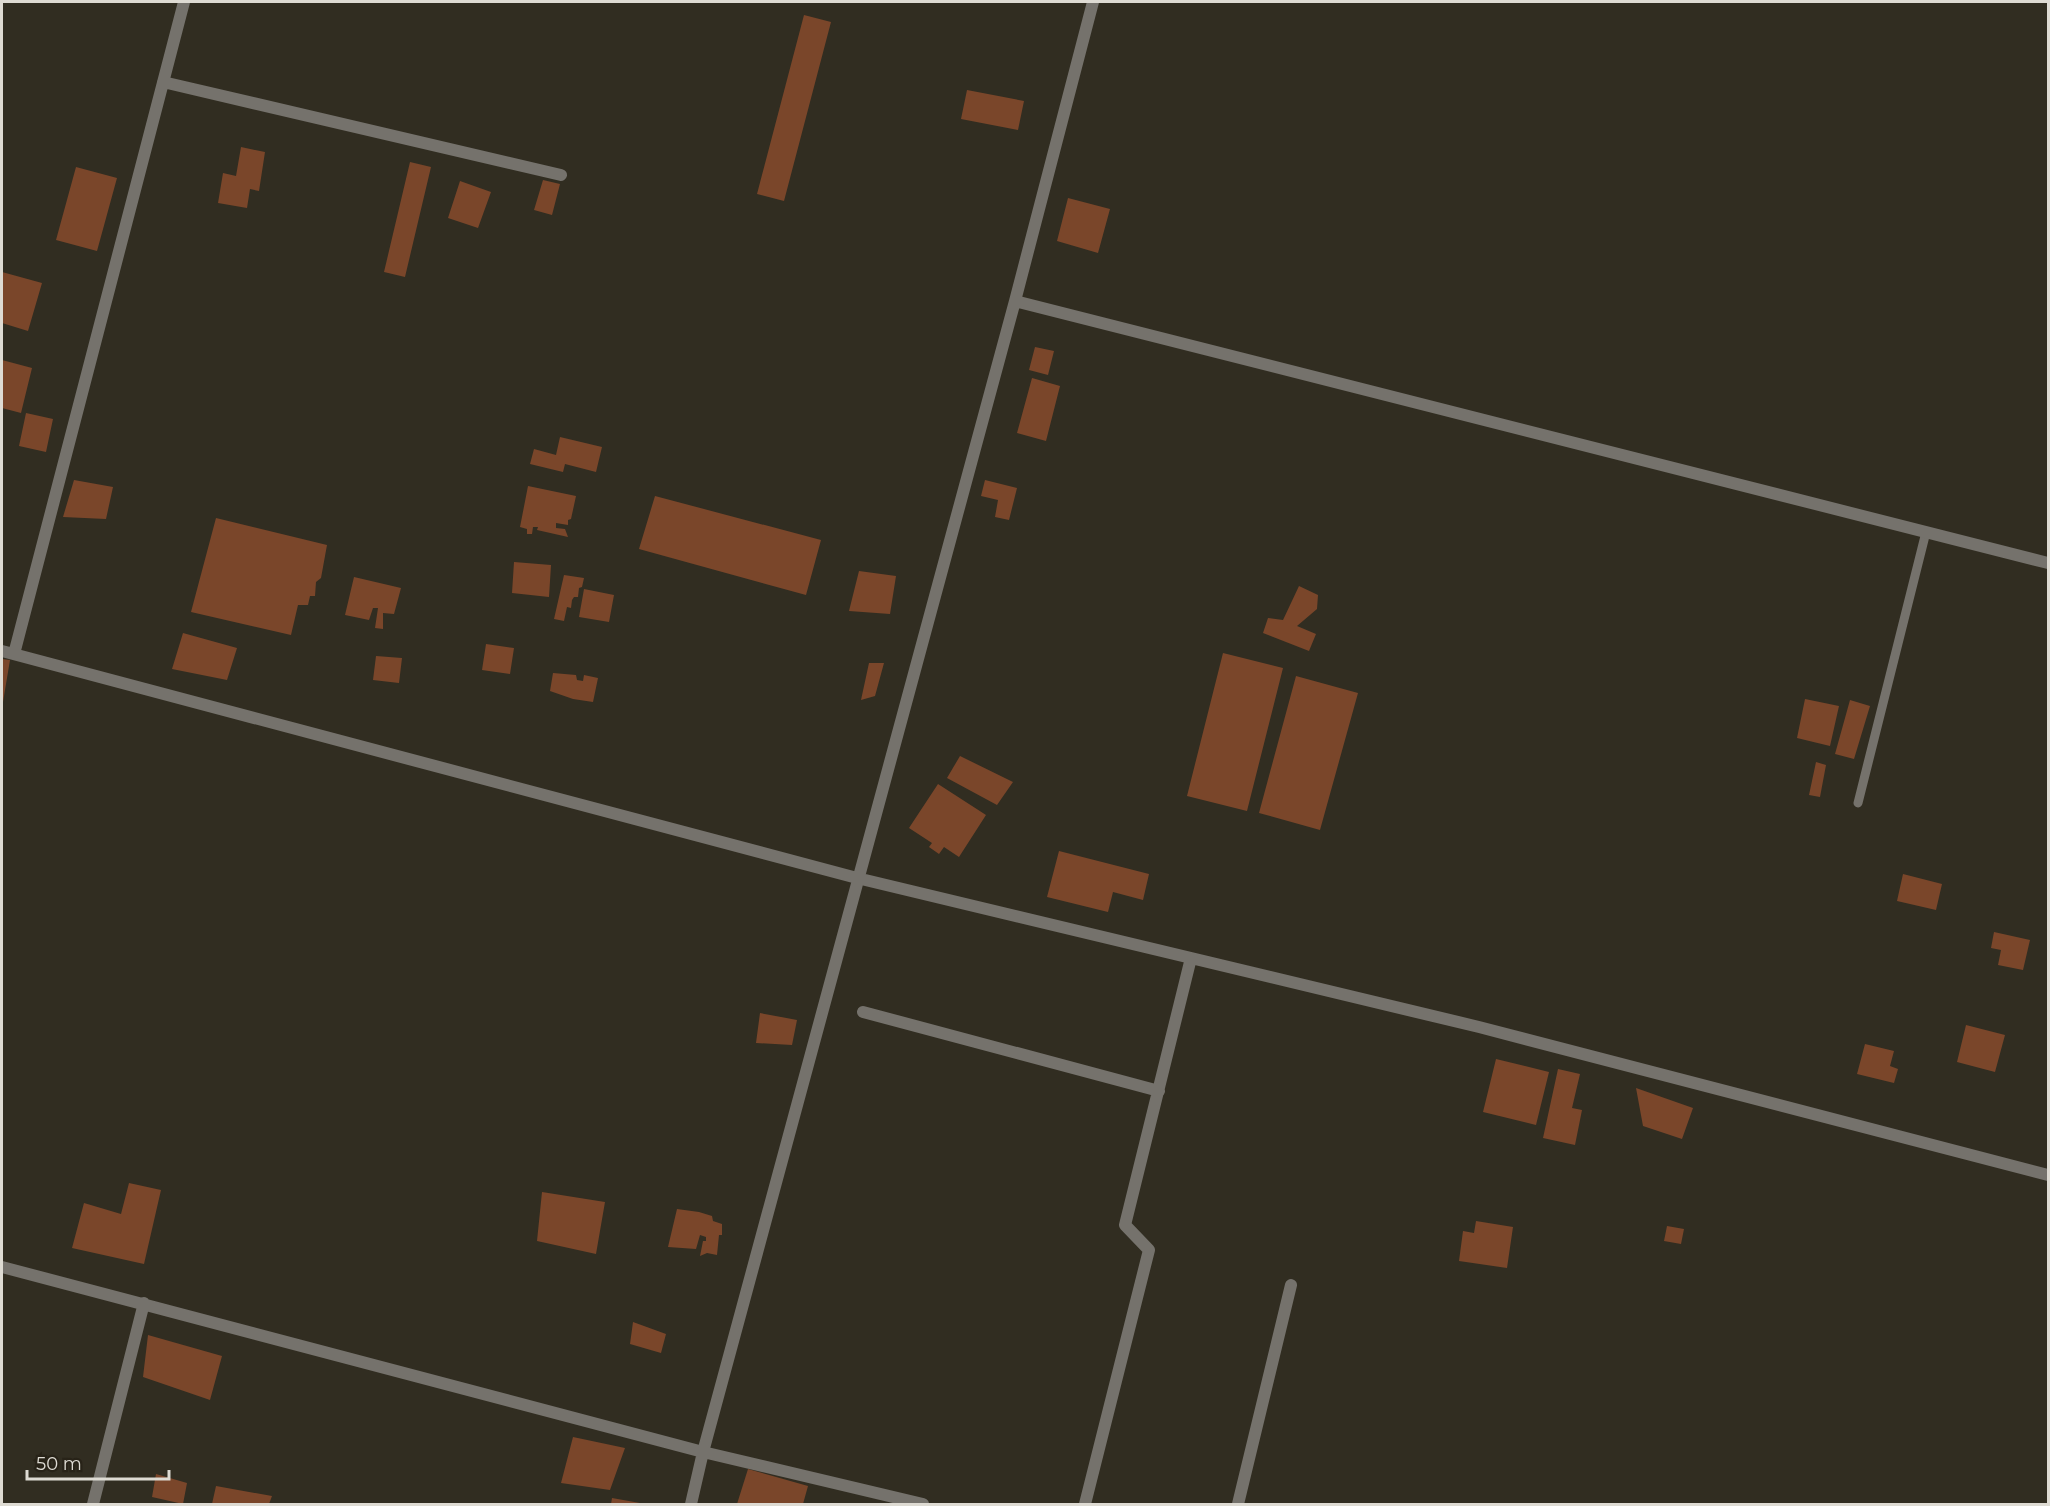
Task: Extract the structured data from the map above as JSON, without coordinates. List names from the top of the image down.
{
  "scale_bar": "50 m"
}
